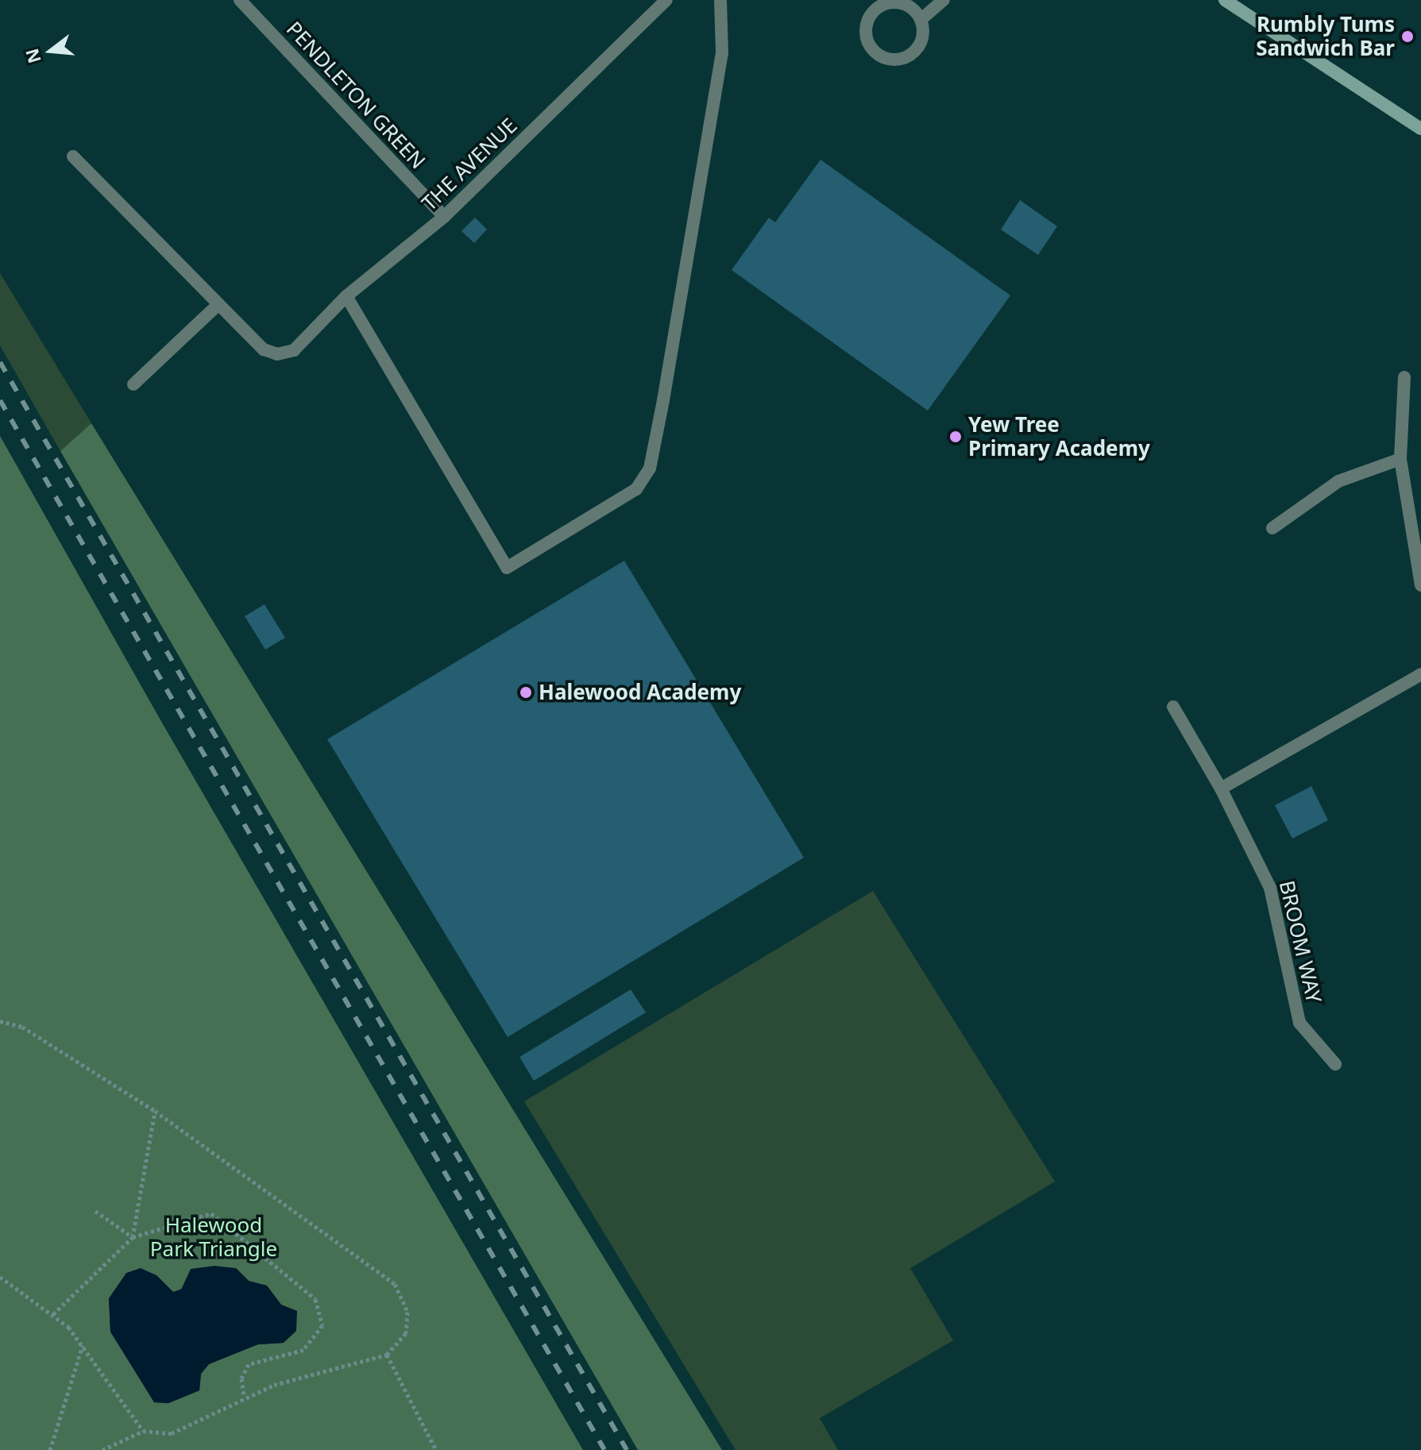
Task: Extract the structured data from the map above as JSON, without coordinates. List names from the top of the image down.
{
  "streets": {
    "street": ["PENDLETON GREEN", "THE AVENUE", "BROOM WAY"]
  },
  "crossings": [
    ["PENDLETON GREEN", "THE AVENUE"]
  ],
  "parks": ["Halewood Park Triangle"],
  "places": ["Rumbly Tums Sandwich Bar", "Yew Tree Primary Academy", "Halewood Academy"],
  "north": "left"
}
